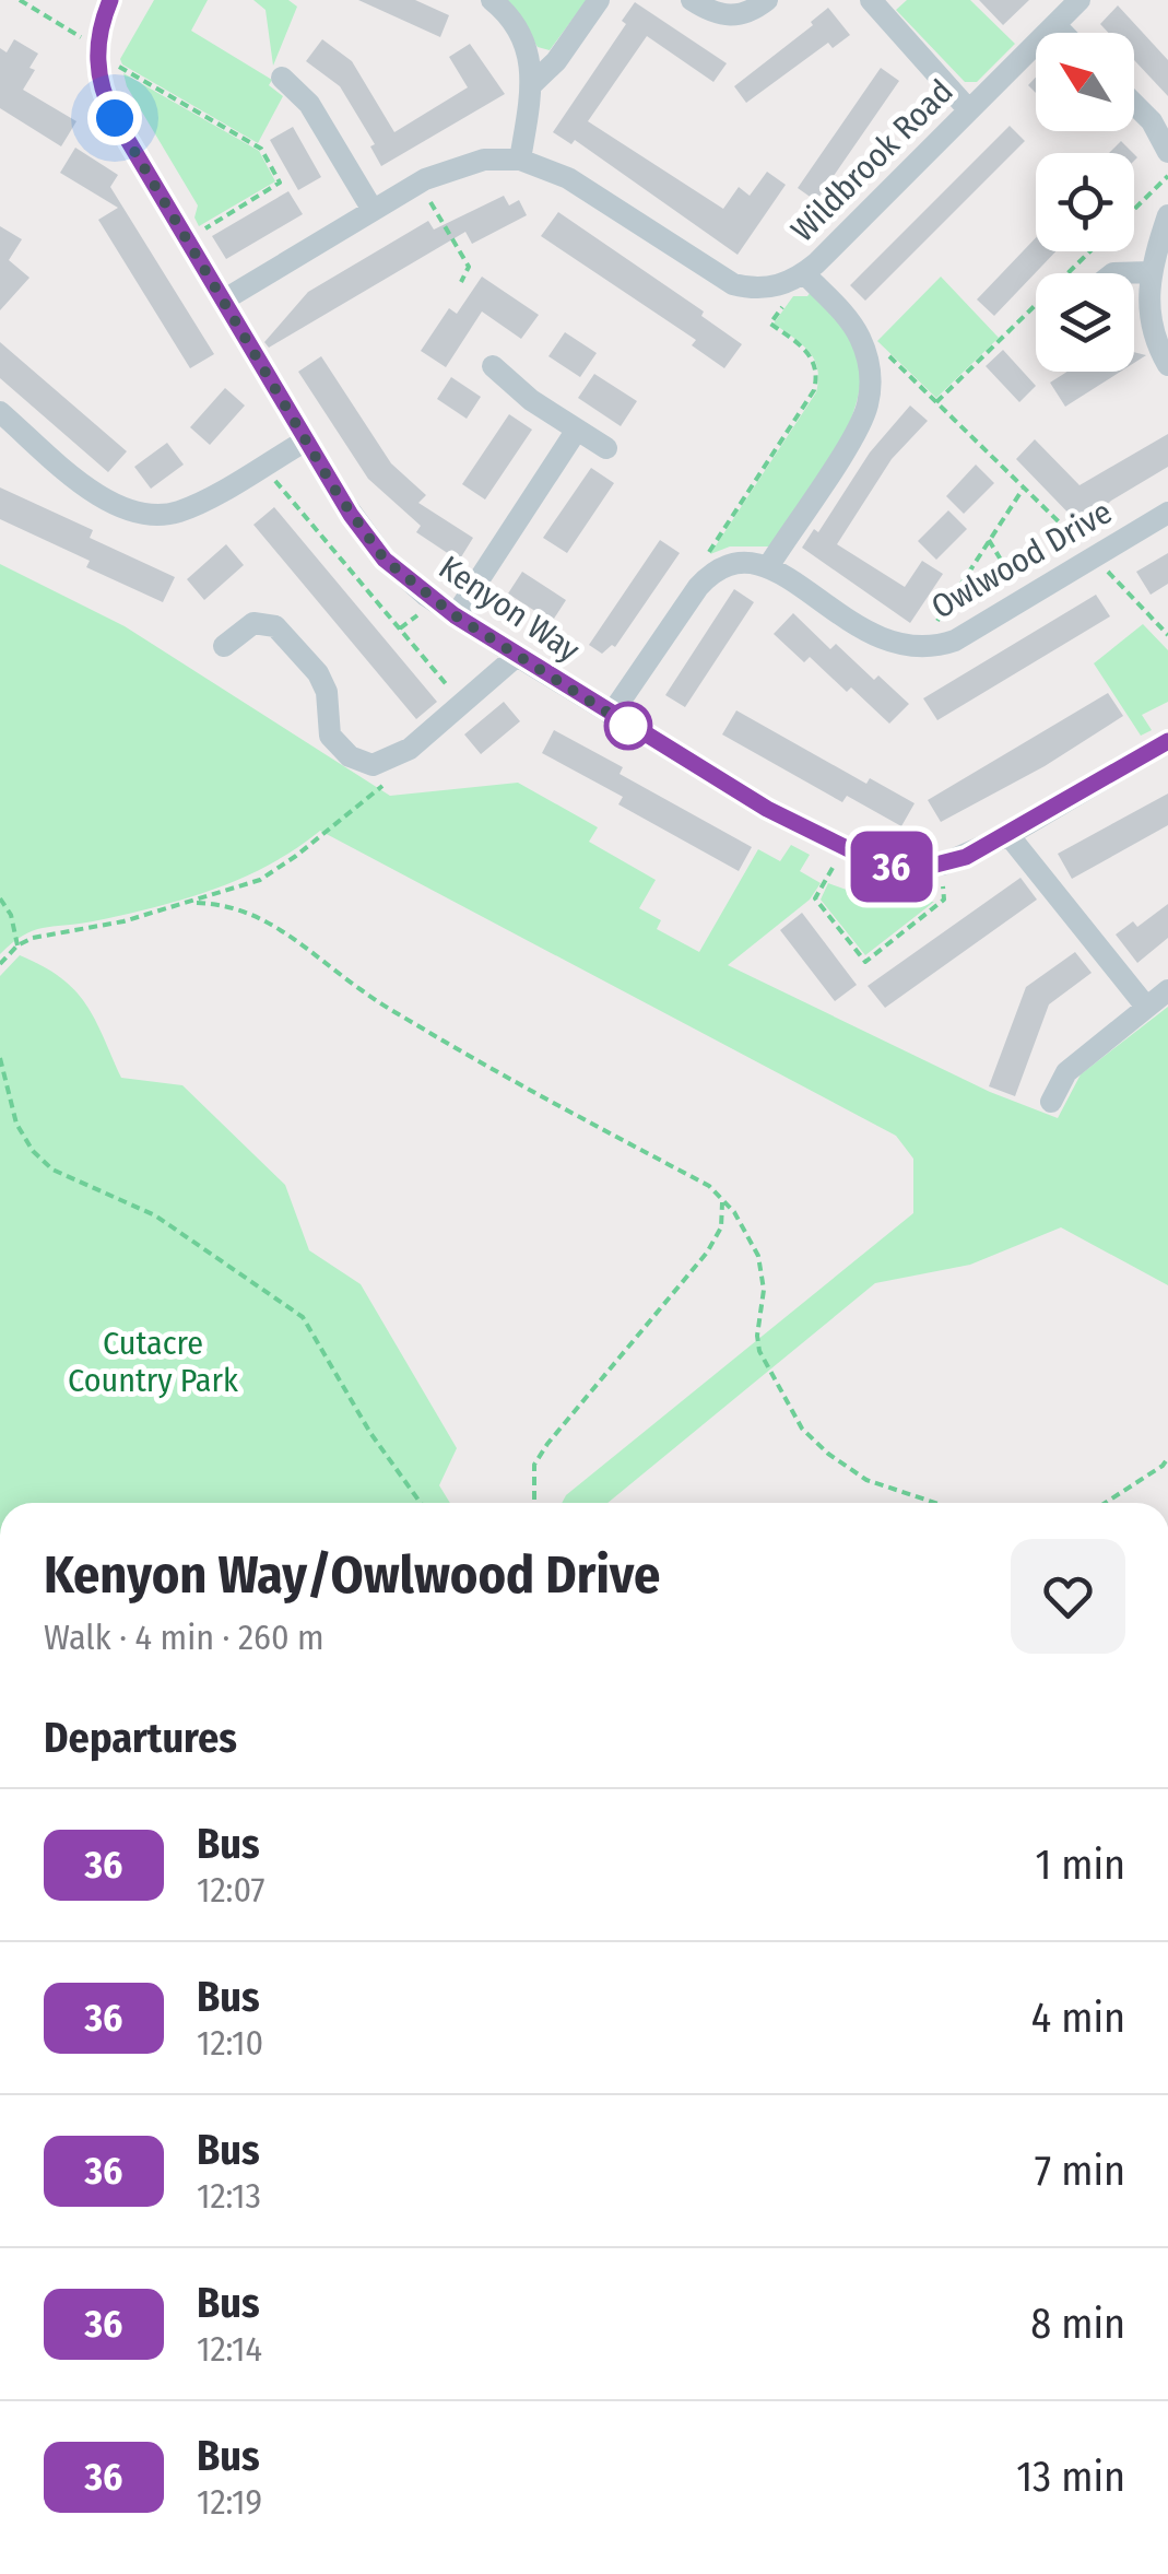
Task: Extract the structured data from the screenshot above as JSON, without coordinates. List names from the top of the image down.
{
  "streets": {
    "street": ["Wildbrook Road", "Owlwood Drive", "Kenyon Way"]
  },
  "crossings": [
    ["Wildbrook Road", "Kenyon Way"]
  ],
  "parks": ["Cutacre Country Park"],
  "lines": ["bus line 36"],
  "north": "top left",
  "page": {
    "on_map": "36",
    "heading": [
      ["Kenyon Way/Owlwood Drive", "Walk · 4 min · 260 m"],
      "Departures"
    ],
    "list": [
      {
        "mark": "36",
        "name": "Bus",
        "note": "12:07",
        "value": "1 min"
      },
      {
        "mark": "36",
        "name": "Bus",
        "note": "12:10",
        "value": "4 min"
      },
      {
        "mark": "36",
        "name": "Bus",
        "note": "12:13",
        "value": "7 min"
      },
      {
        "mark": "36",
        "name": "Bus",
        "note": "12:14",
        "value": "8 min"
      },
      {
        "mark": "36",
        "name": "Bus",
        "note": "12:19",
        "value": "13 min"
      }
    ]
  }
}
